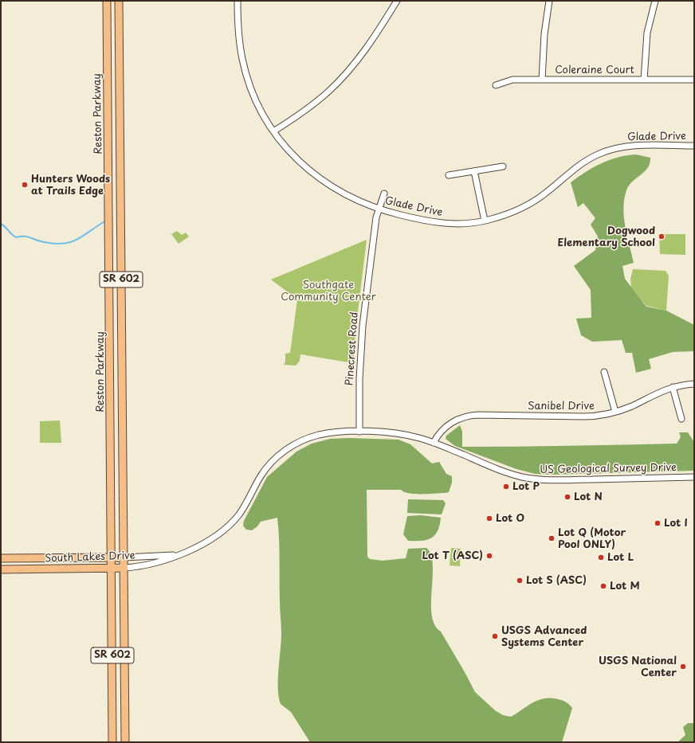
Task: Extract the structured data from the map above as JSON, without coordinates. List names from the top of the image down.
{
  "streets": {
    "main road": ["Reston Parkway", "SR 602", "South Lakes Drive"],
    "street": [
      "Coleraine Court",
      "Glade Drive",
      "Pinecrest Road",
      "Sanibel Drive",
      "US Geological Survey Drive"
    ]
  },
  "crossings": [
    ["Reston Parkway", "South Lakes Drive"],
    ["Glade Drive", "Pinecrest Road"],
    ["Pinecrest Road", "South Lakes Drive"],
    ["Sanibel Drive", "US Geological Survey Drive"],
    ["Sanibel Drive", "South Lakes Drive"],
    ["US Geological Survey Drive", "South Lakes Drive"]
  ],
  "parks": ["Southgate Community Center"],
  "places": [
    "Hunters Woods at Trails Edge",
    "Dogwood Elementary School",
    "Lot P",
    "Lot N",
    "Lot O",
    "Lot I",
    "Lot Q (Motor Pool ONLY)",
    "Lot T (ASC)",
    "Lot L",
    "Lot S (ASC)",
    "Lot M",
    "USGS Advanced Systems Center",
    "USGS National Center"
  ]
}
